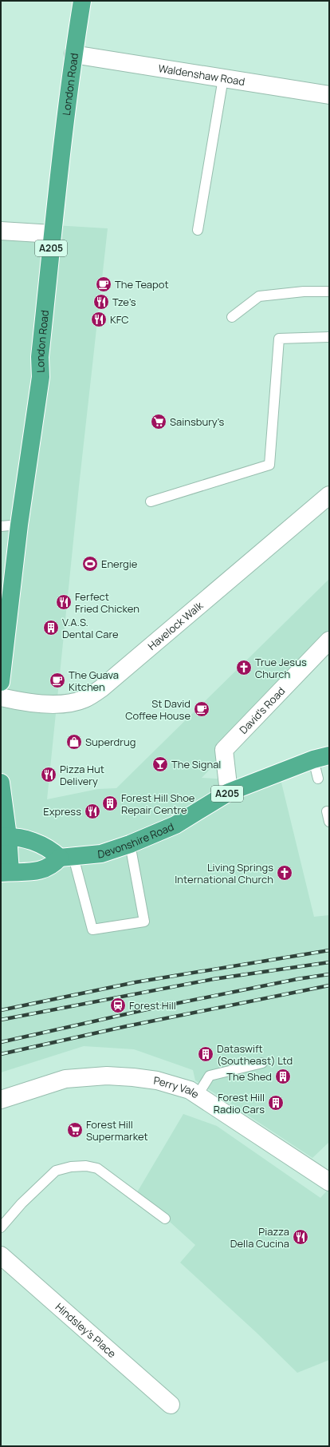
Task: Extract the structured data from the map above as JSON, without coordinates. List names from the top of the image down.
{
  "streets": {
    "highway": ["London Road", "A205", "Devonshire Road"],
    "street": [
      "Waldenshaw Road",
      "Havelock Walk",
      "David's Road",
      "Perry Vale",
      "Hindsley's Place"
    ]
  },
  "crossings": [
    ["Waldenshaw Road", "London Road"],
    ["David's Road", "Devonshire Road"]
  ],
  "places": {
    "cafe": ["The Teapot", "The Guava Kitchen", "St David Coffee House"],
    "restaurant": [
      "Tze's",
      "KFC",
      "Ferfect Fried Chicken",
      "Pizza Hut Delivery",
      "Express",
      "Piazza Della Cucina"
    ],
    "supermarket": ["Sainsbury's", "Forest Hill Supermarket"],
    "sports": ["Energie"],
    "building": [
      "V.A.S. Dental Care",
      "Forest Hill Shoe Repair Centre",
      "Dataswift (Southeast) Ltd",
      "The Shed",
      "Forest Hill Radio Cars"
    ],
    "church": ["True Jesus Church", "Living Springs International Church"],
    "shop": ["Superdrug"],
    "bar": ["The Signal"],
    "station": ["Forest Hill"]
  }
}
